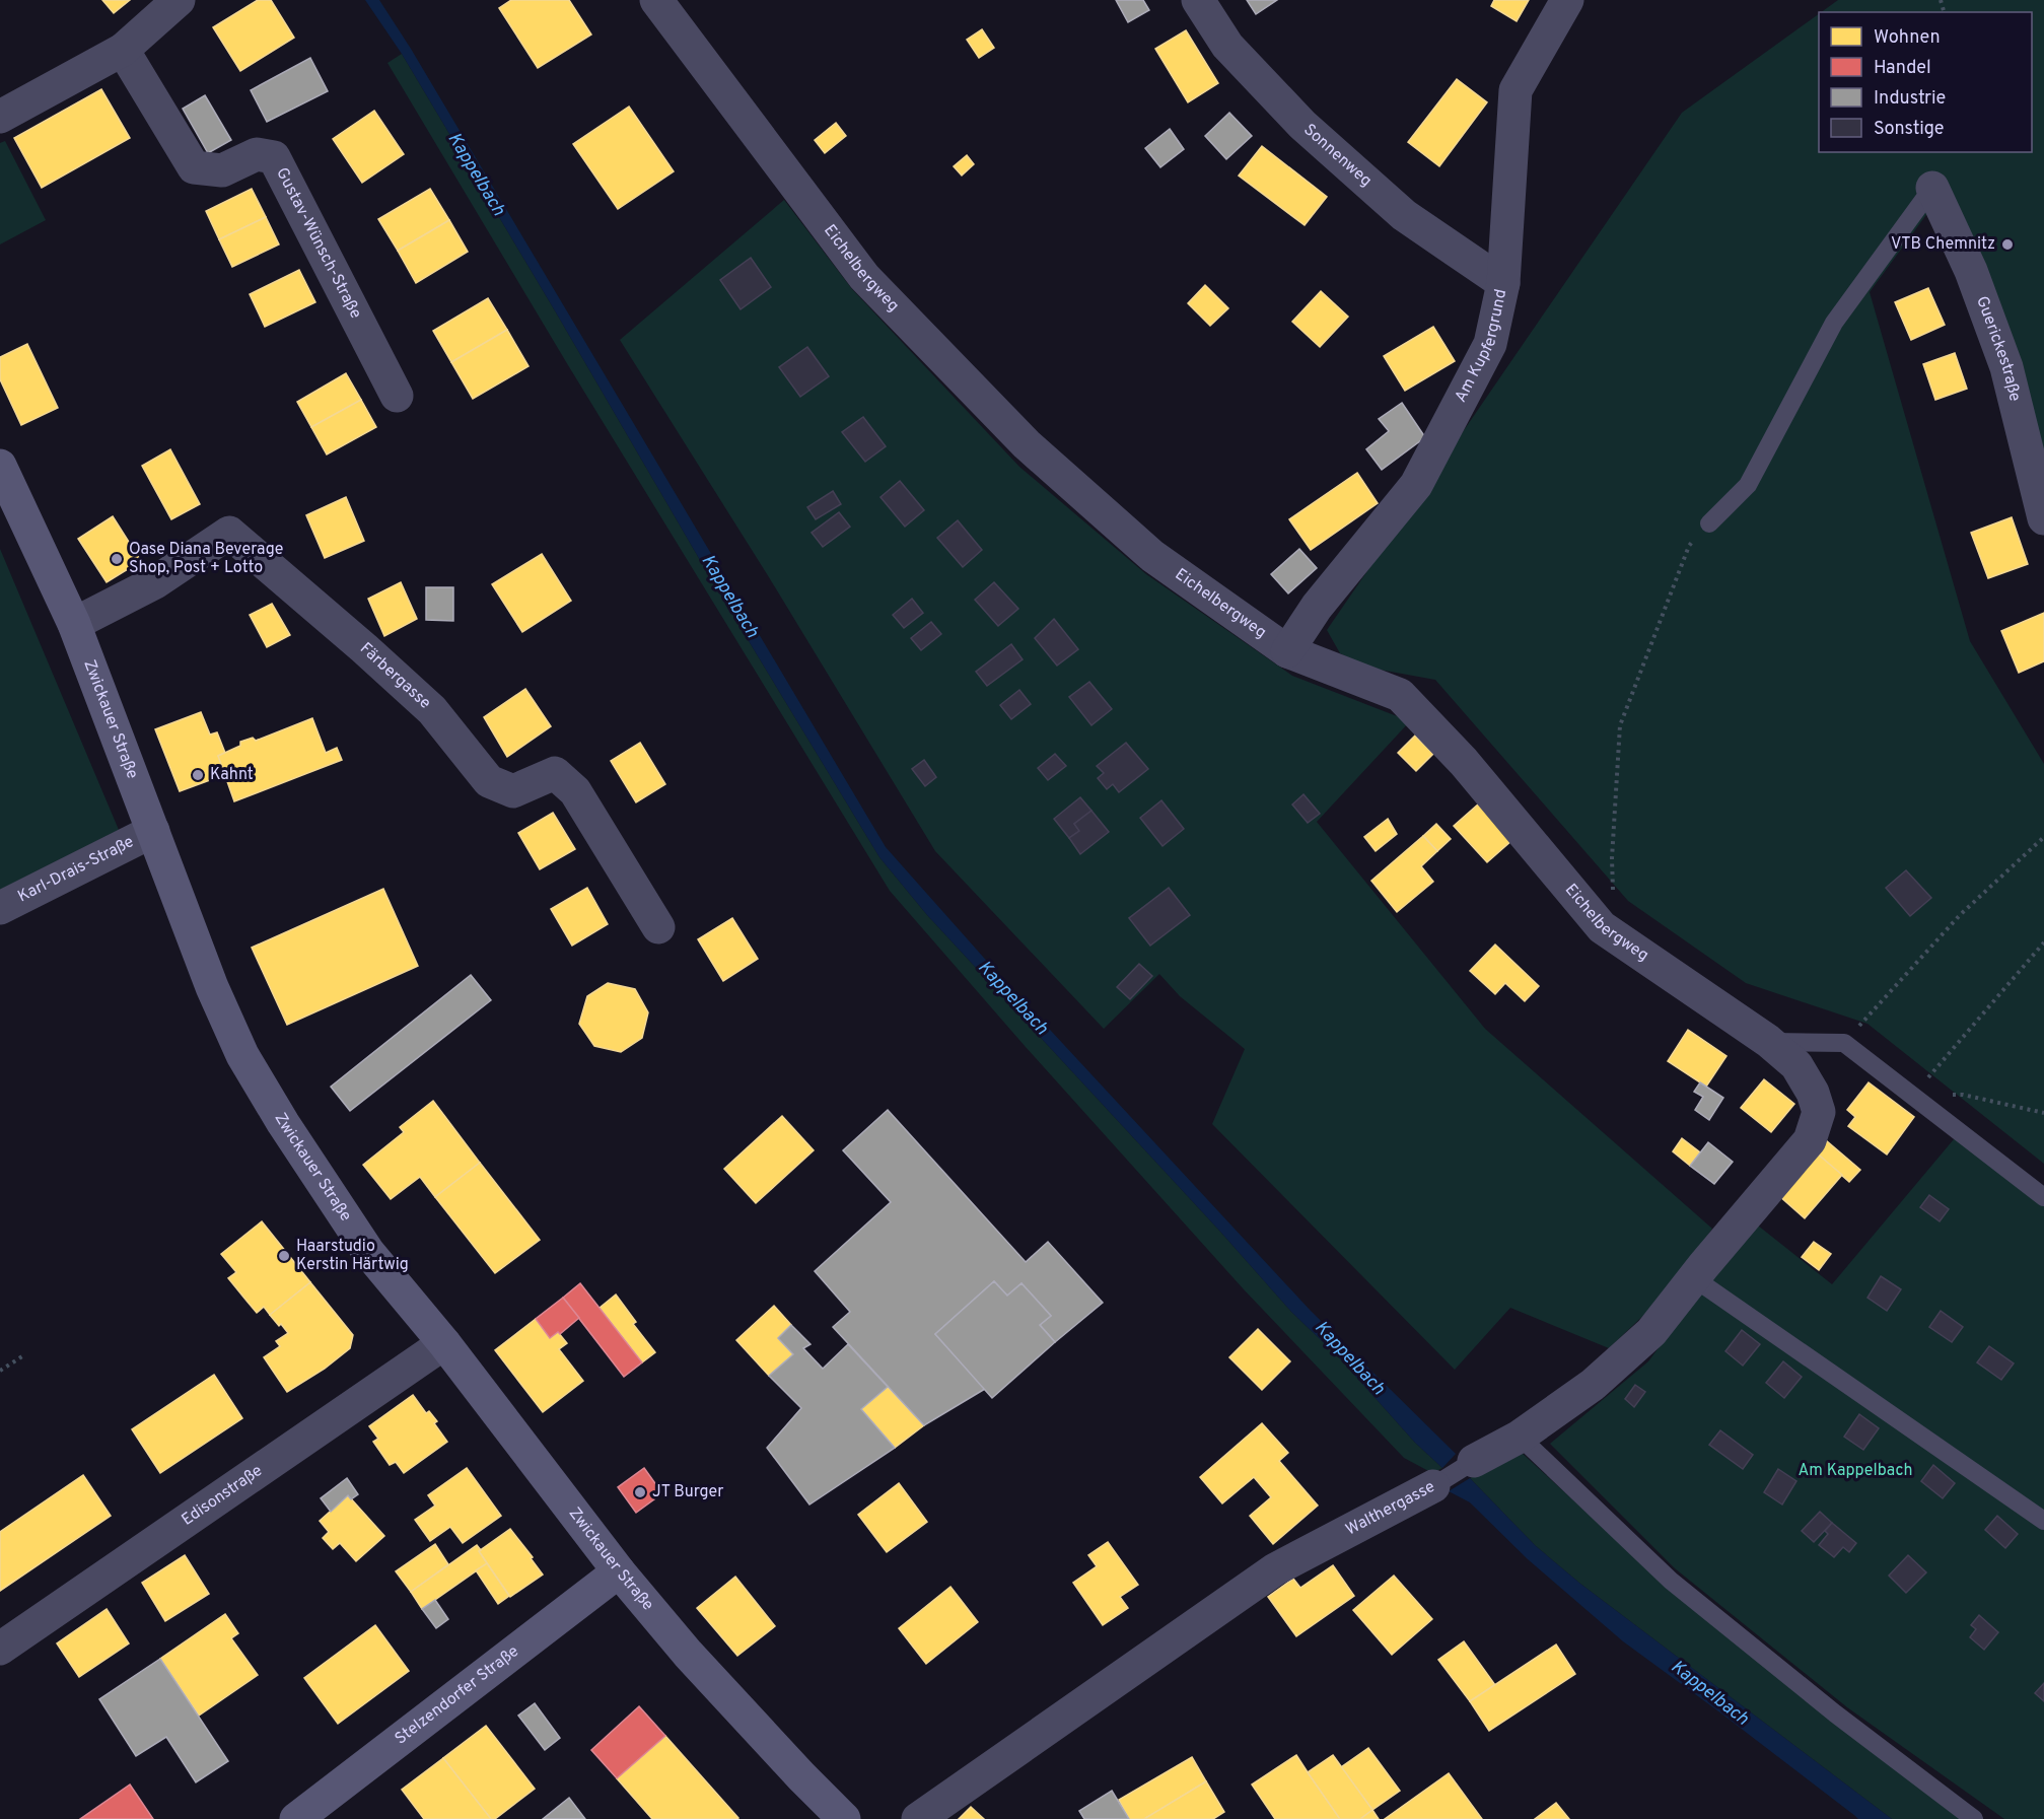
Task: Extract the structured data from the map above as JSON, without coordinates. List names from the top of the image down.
{
  "streets": {
    "main road": ["Zwickauer Straße", "Stelzendorfer Straße"],
    "street": [
      "Sonnenweg",
      "Gustav-Wünsch-Straße",
      "Eichelbergweg",
      "Am Kupfergrund",
      "Guerickestraße",
      "Färbergasse",
      "Karl-Drais-Straße",
      "Edisonstraße",
      "Walthergasse"
    ]
  },
  "crossings": [
    ["Sonnenweg", "Am Kupfergrund"],
    ["Eichelbergweg", "Am Kupfergrund"],
    ["Eichelbergweg", "Walthergasse"],
    ["Färbergasse", "Zwickauer Straße"],
    ["Zwickauer Straße", "Karl-Drais-Straße"],
    ["Zwickauer Straße", "Edisonstraße"],
    ["Zwickauer Straße", "Stelzendorfer Straße"]
  ],
  "water": ["Kappelbach"],
  "parks": ["Am Kappelbach"],
  "places": [
    "VTB Chemnitz",
    "Oase Diana Beverage Shop, Post + Lotto",
    "Kahnt",
    "Haarstudio Kerstin Härtwig",
    "JT Burger"
  ],
  "legend": [
    "Wohnen",
    "Handel",
    "Industrie",
    "Sonstige"
  ]
}
